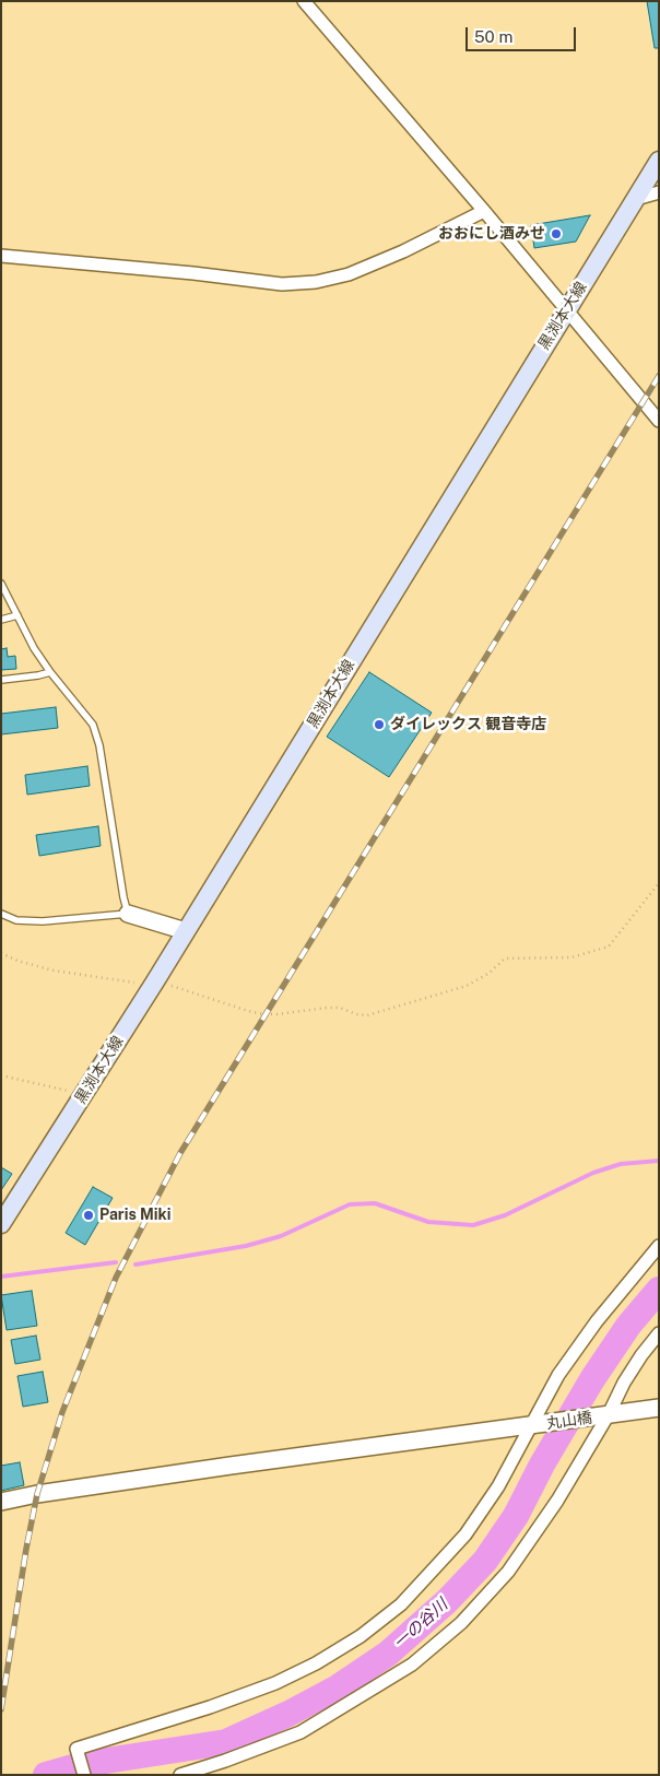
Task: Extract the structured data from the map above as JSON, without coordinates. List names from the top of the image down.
{
  "streets": {
    "main road": ["黒渕本大線"],
    "street": ["丸山橋"]
  },
  "water": ["一の谷川"],
  "places": ["おおにし酒みせ", "ダイレックス 観音寺店", "Paris Miki"],
  "scale_bar": "50 m"
}
